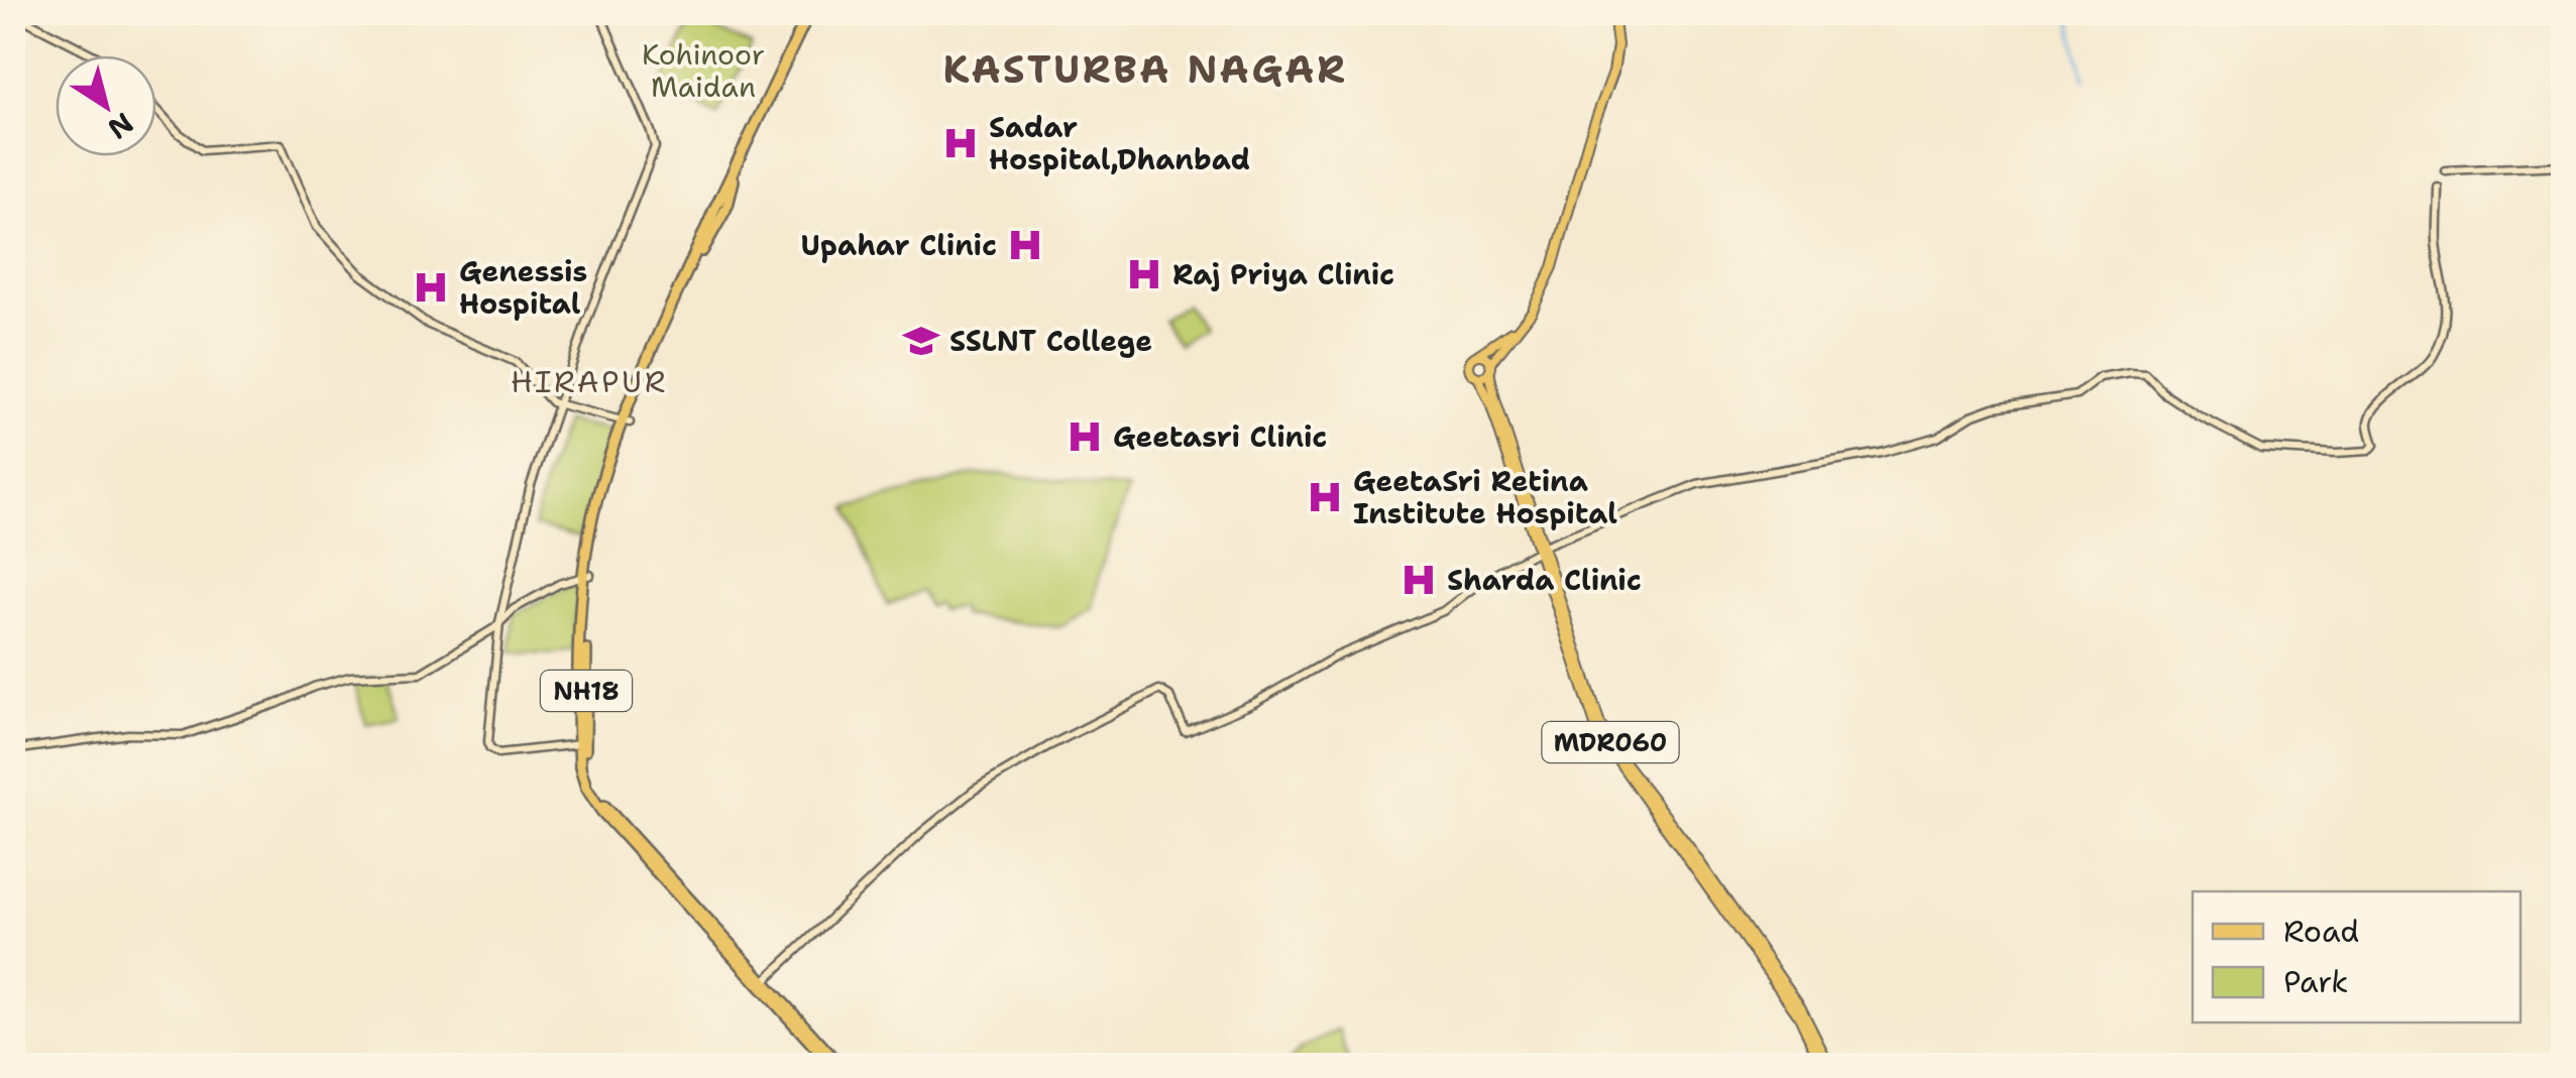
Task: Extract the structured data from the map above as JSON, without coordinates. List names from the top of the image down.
{
  "streets": {
    "highway": ["NH18"],
    "main road": ["MDR060"]
  },
  "districts": ["KASTURBA NAGAR", "HIRAPUR"],
  "parks": ["Kohinoor Maidan"],
  "places": {
    "hospital": [
      "Sadar Hospital,Dhanbad",
      "Upahar Clinic",
      "Raj Priya Clinic",
      "Genessis Hospital",
      "Geetasri Clinic",
      "GeetaSri Retina Institute Hospital",
      "Sharda Clinic"
    ],
    "school or university": ["SSLNT College"]
  },
  "legend": ["Road", "Park"],
  "north": "bottom right"
}
